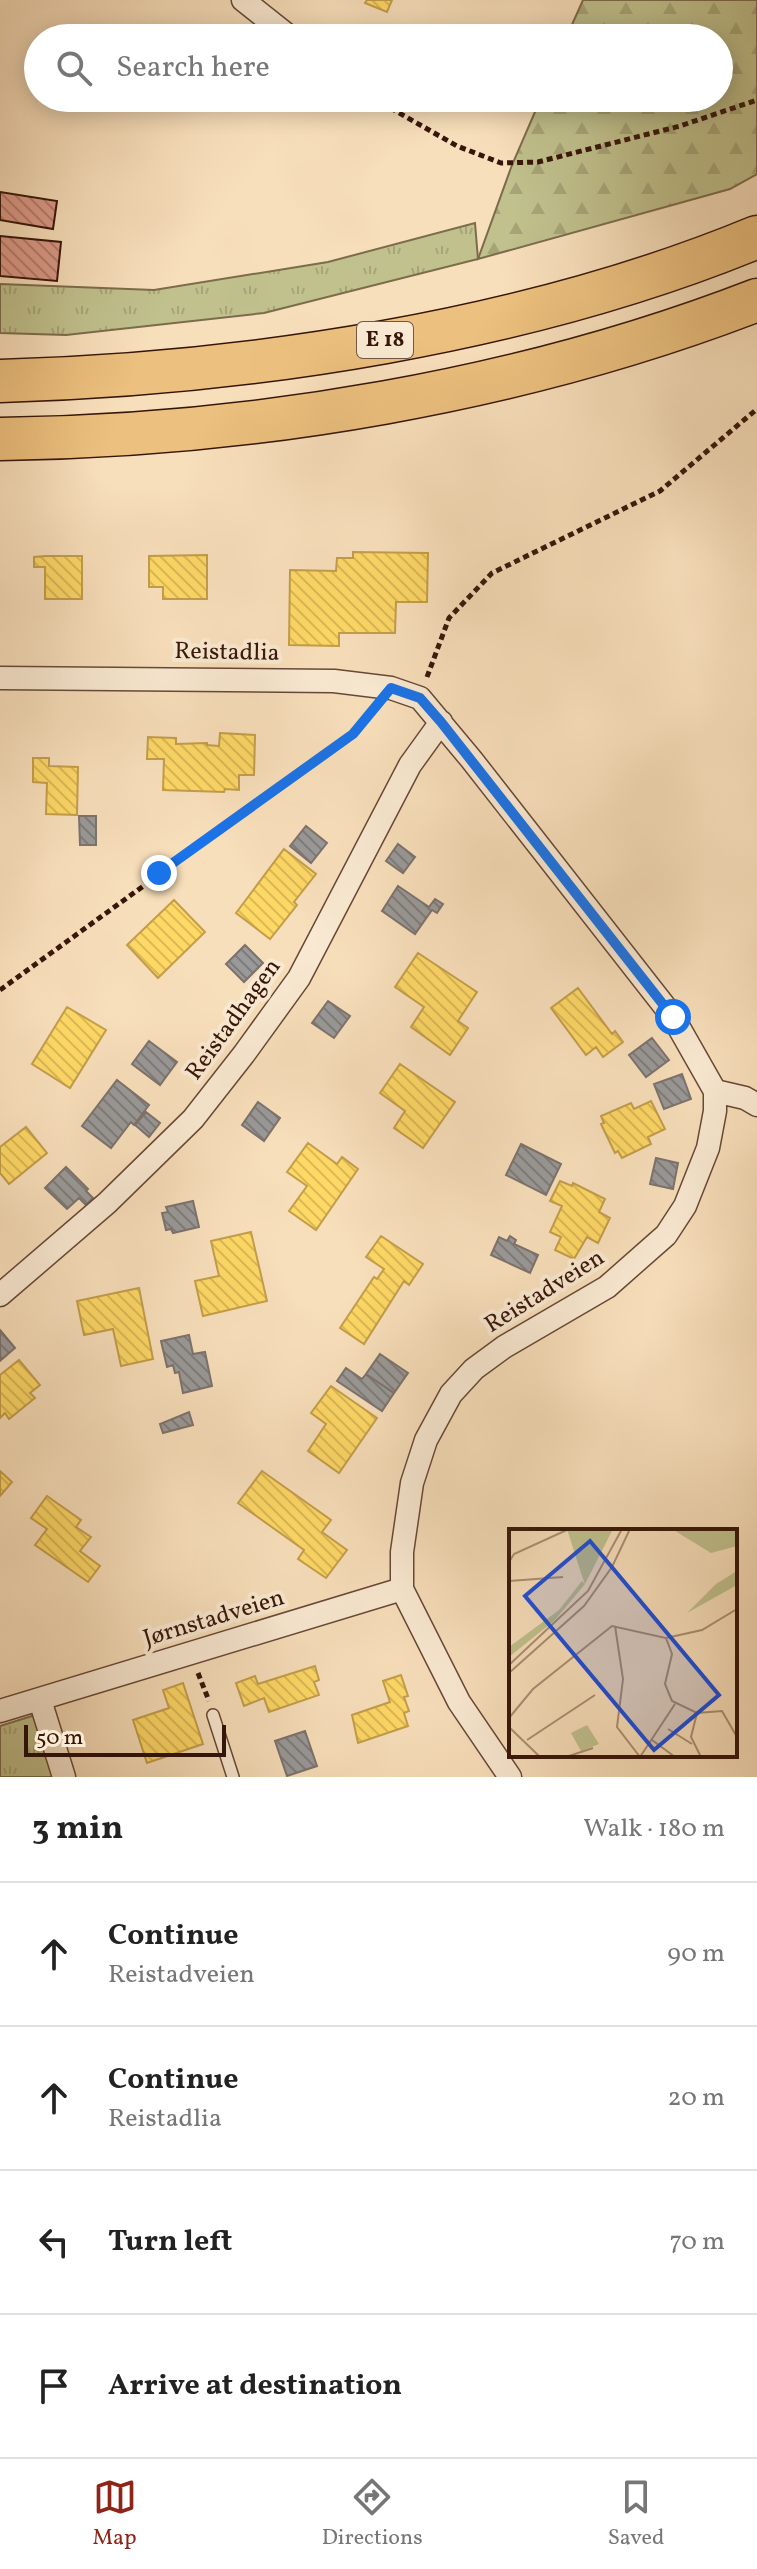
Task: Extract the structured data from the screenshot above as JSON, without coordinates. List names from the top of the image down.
{
  "streets": {
    "highway": ["E 18"],
    "street": [
      "Reistadlia",
      "Reistadhagen",
      "Reistadveien",
      "Jørnstadveien"
    ]
  },
  "crossings": [
    ["Reistadlia", "Reistadhagen"],
    ["Reistadveien", "Jørnstadveien"]
  ],
  "scale_bar": "50 m",
  "page": {
    "search": "Search here",
    "scale": "50 m",
    "heading": ["3 min", "Walk · 180 m"],
    "list": [
      ["Continue", "Reistadveien", "90 m"],
      ["Continue", "Reistadlia", "20 m"],
      ["Turn left", "70 m"],
      "Arrive at destination"
    ],
    "nav": ["Map", "Directions", "Saved"]
  }
}
